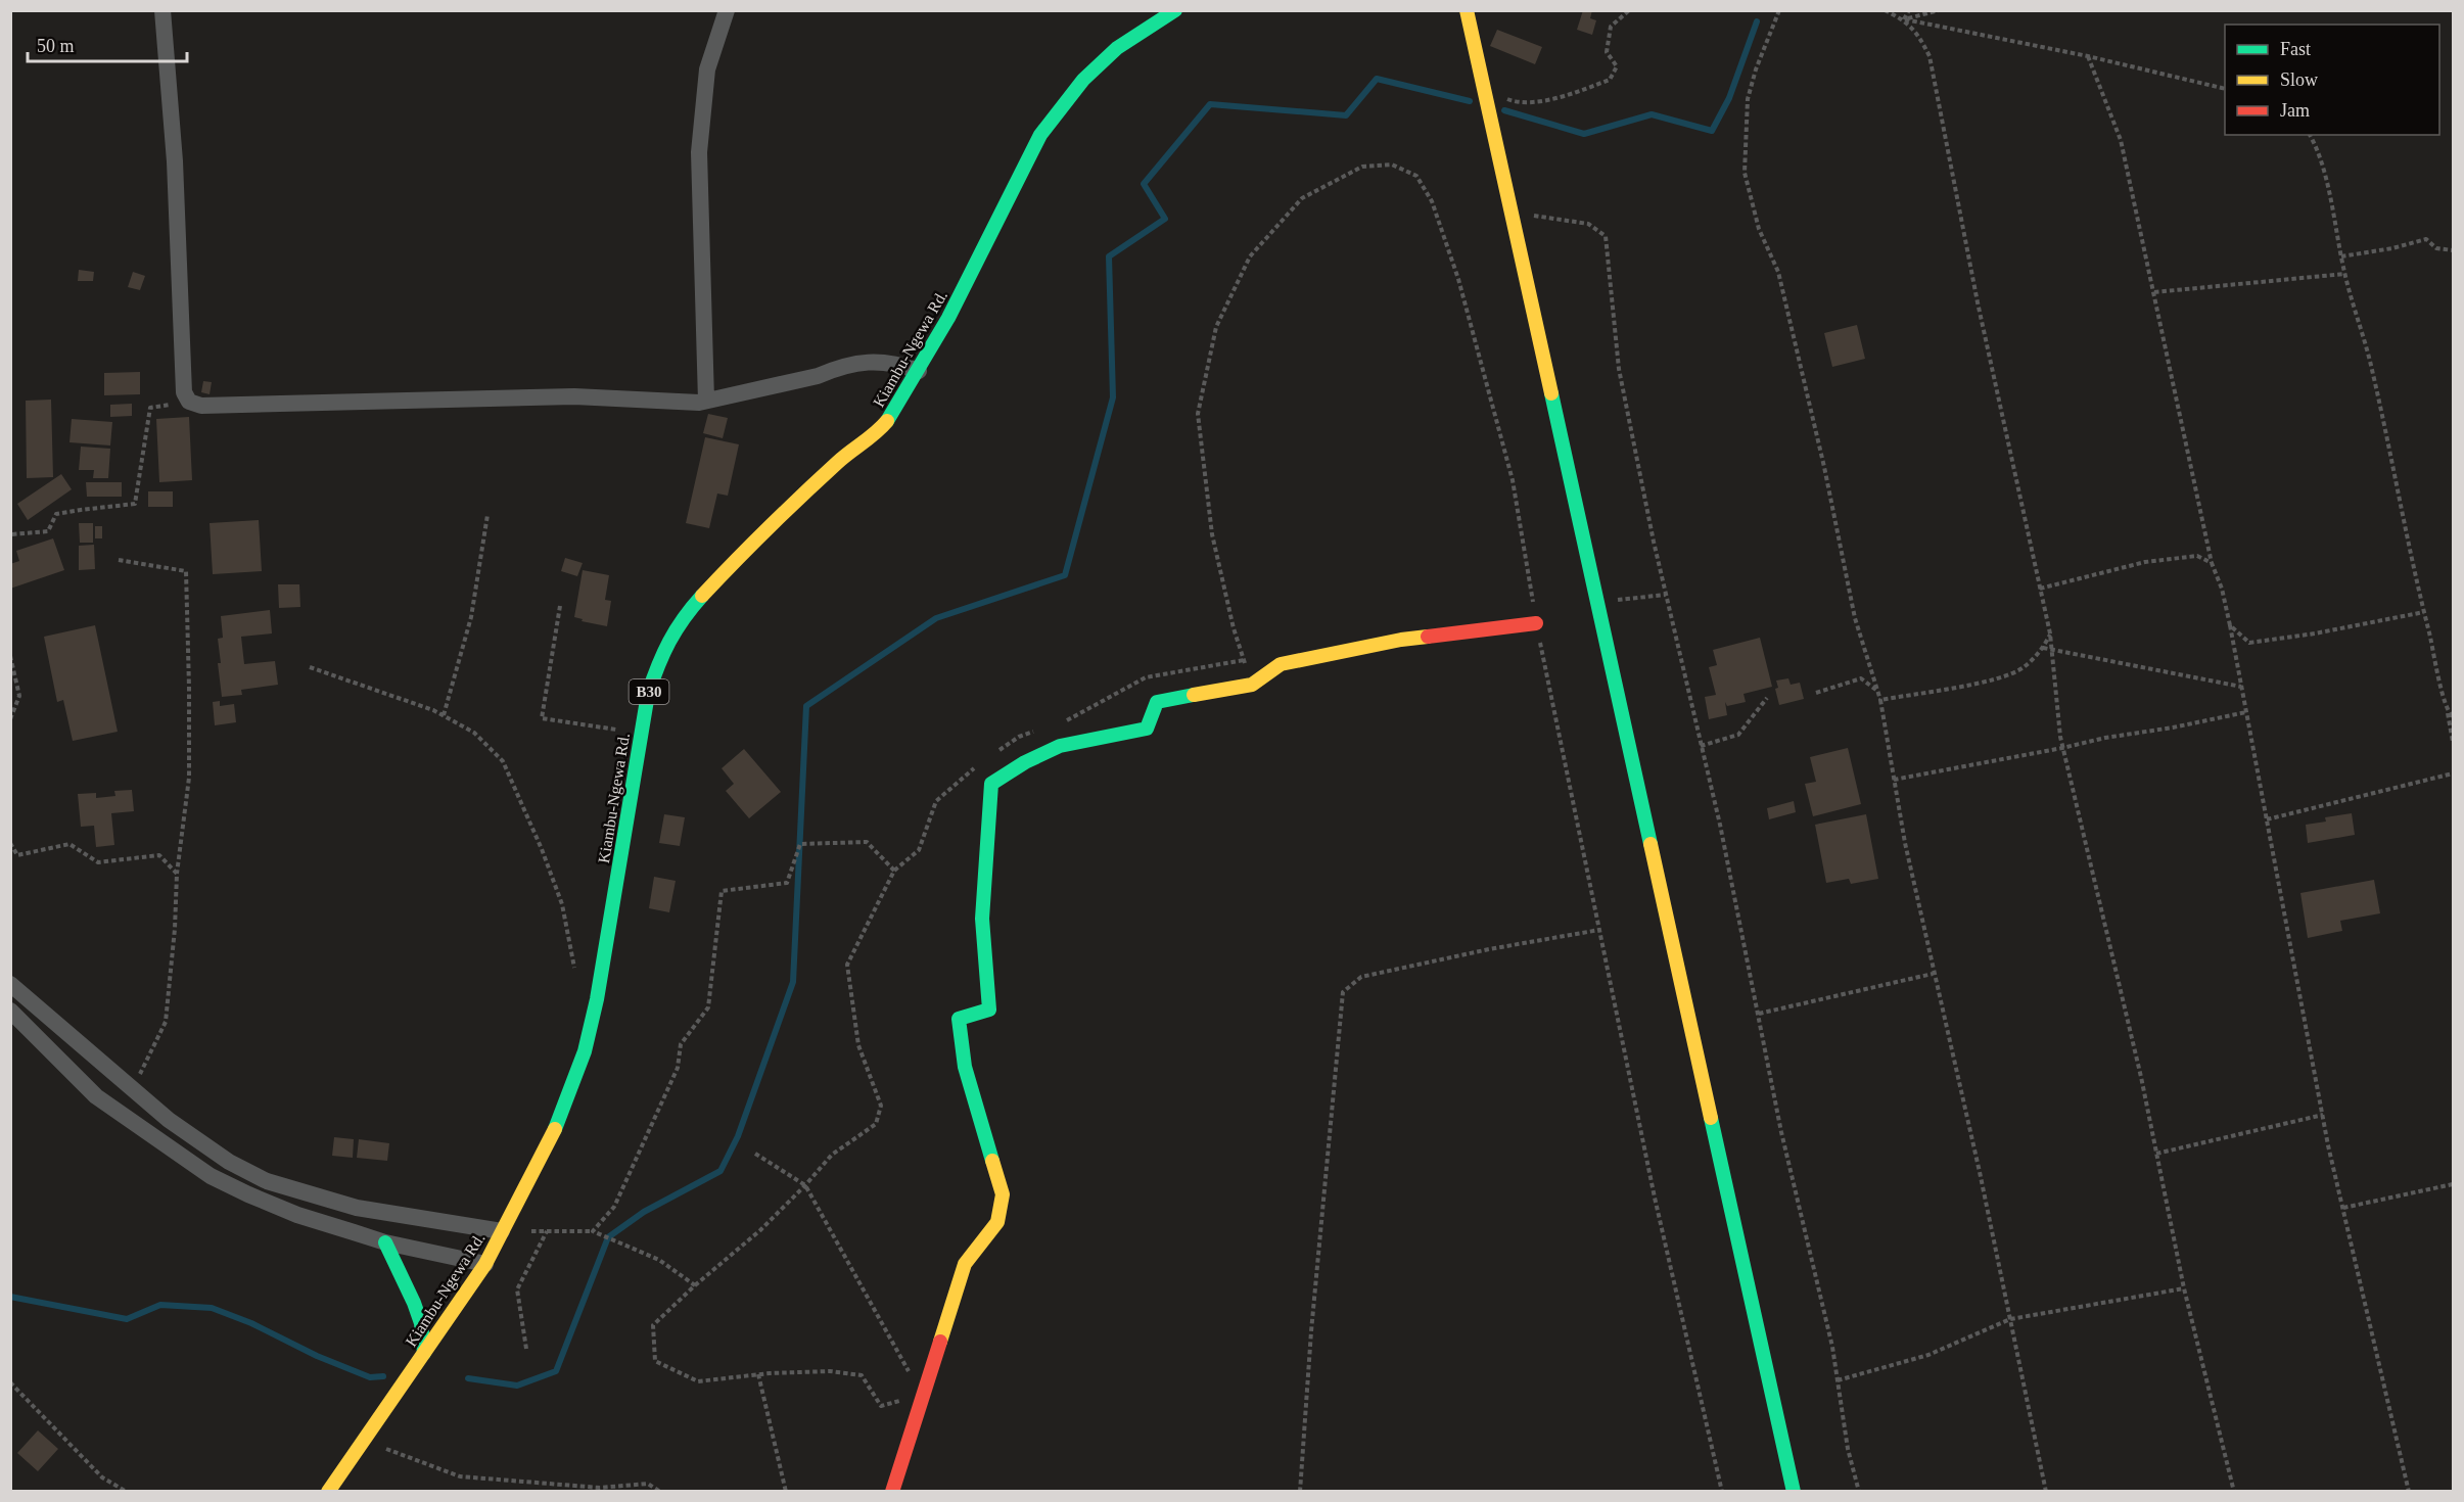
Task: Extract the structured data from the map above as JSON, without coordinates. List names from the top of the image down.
{
  "streets": {
    "main road": ["Kiambu-Ngewa Rd.", "B30"]
  },
  "legend": ["Fast", "Slow", "Jam"],
  "scale_bar": "50 m"
}
